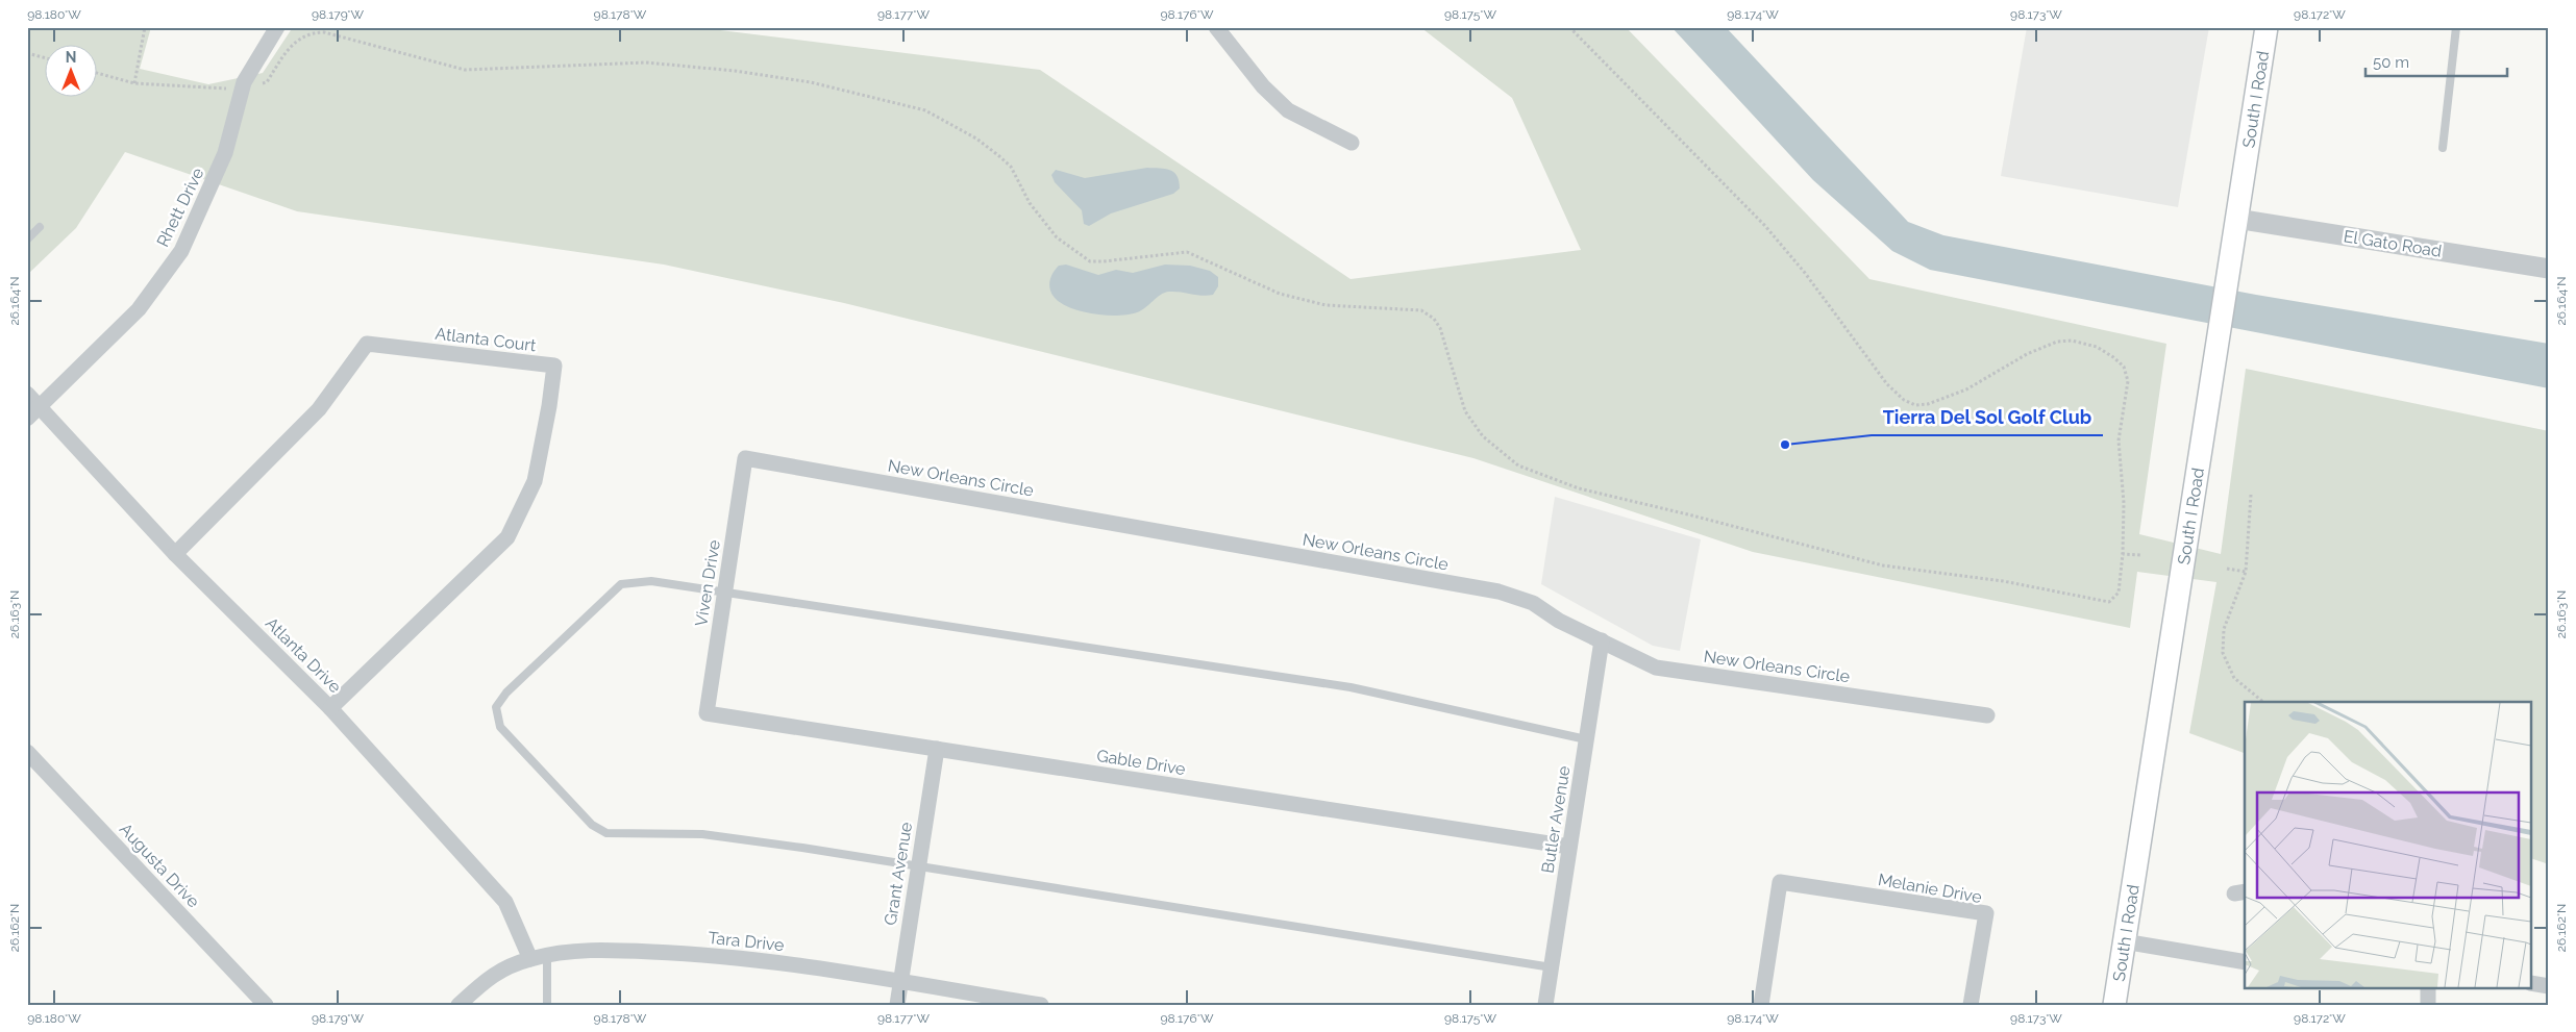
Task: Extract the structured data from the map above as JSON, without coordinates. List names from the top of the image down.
{
  "streets": {
    "main road": ["South I Road"],
    "street": [
      "Rhett Drive",
      "El Gato Road",
      "Atlanta Court",
      "New Orleans Circle",
      "Viven Drive",
      "Atlanta Drive",
      "Gable Drive",
      "Butler Avenue",
      "Augusta Drive",
      "Grant Avenue",
      "Melanie Drive",
      "Tara Drive"
    ]
  },
  "crossings": [
    ["South I Road", "El Gato Road"],
    ["Rhett Drive", "Atlanta Drive"],
    ["Atlanta Court", "Atlanta Drive"],
    ["New Orleans Circle", "Viven Drive"],
    ["New Orleans Circle", "Butler Avenue"],
    ["Viven Drive", "Gable Drive"],
    ["Atlanta Drive", "Tara Drive"],
    ["Gable Drive", "Butler Avenue"],
    ["Gable Drive", "Grant Avenue"],
    ["Grant Avenue", "Tara Drive"]
  ],
  "places": ["Tierra Del Sol Golf Club"],
  "scale_bar": "50 m",
  "north": "top",
  "coordinates": [
    "98.180°W",
    "98.179°W",
    "98.178°W",
    "98.177°W",
    "98.176°W",
    "98.175°W",
    "98.174°W",
    "98.173°W",
    "98.172°W",
    "26.164°N",
    "26.163°N",
    "26.162°N"
  ]
}
